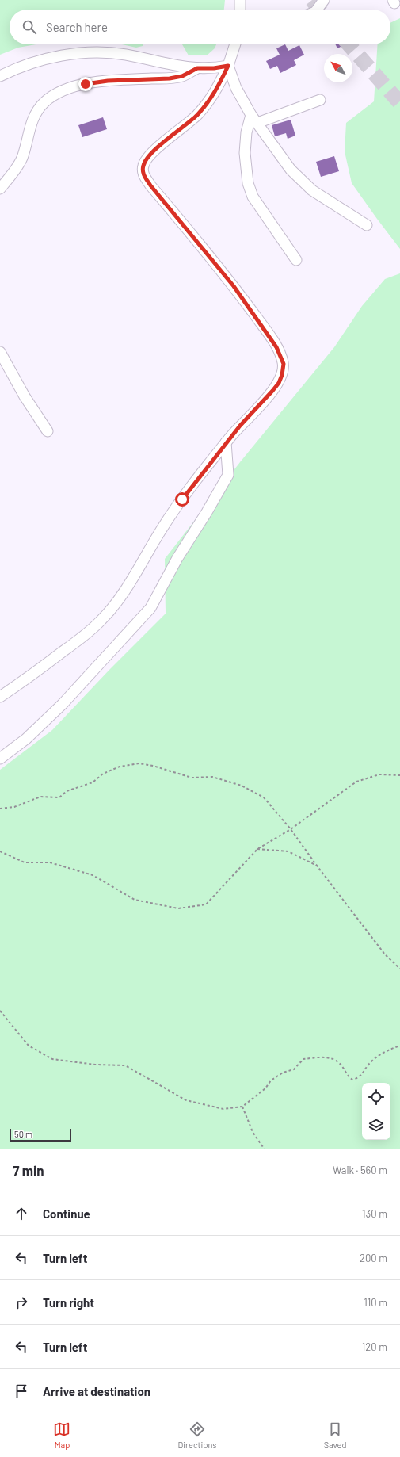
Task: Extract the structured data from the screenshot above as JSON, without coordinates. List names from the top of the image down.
{
  "scale_bar": "50 m",
  "north": "top left",
  "page": {
    "search": "Search here",
    "scale": "50 m",
    "heading": ["7 min", "Walk · 560 m"],
    "list": [
      ["Continue", "130 m"],
      ["Turn left", "200 m"],
      ["Turn right", "110 m"],
      ["Turn left", "120 m"],
      "Arrive at destination"
    ],
    "nav": ["Map", "Directions", "Saved"]
  }
}
